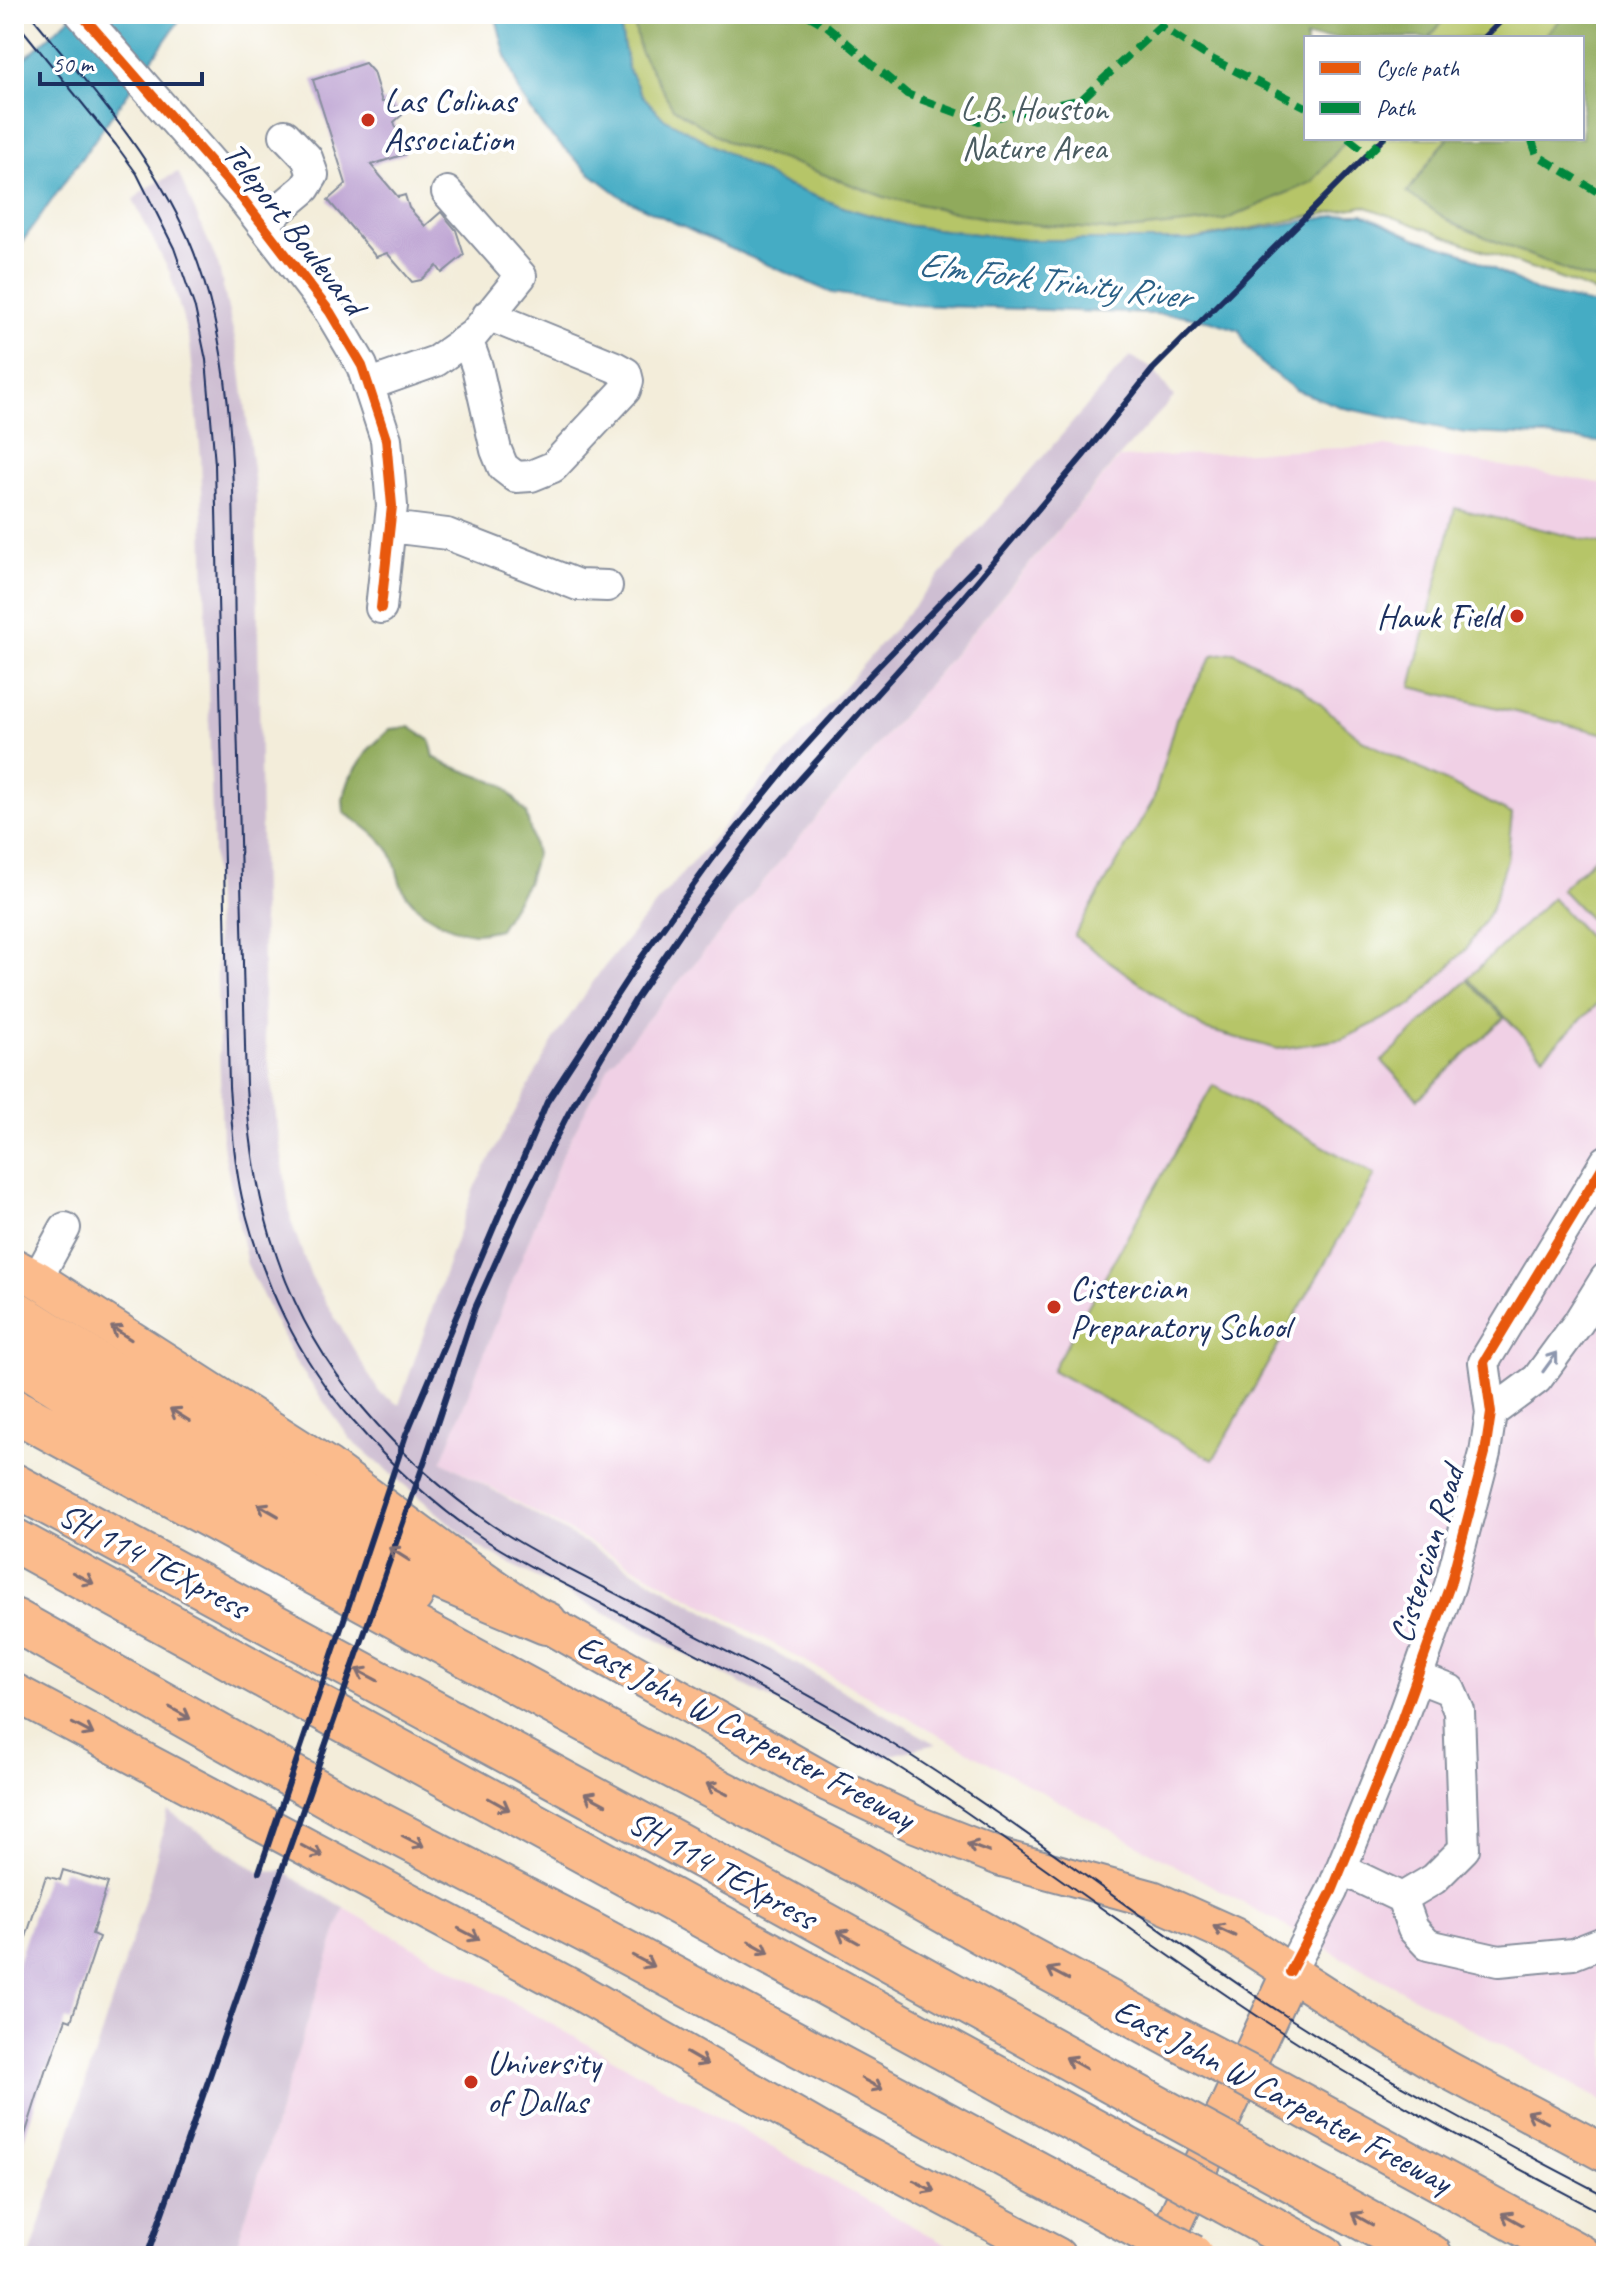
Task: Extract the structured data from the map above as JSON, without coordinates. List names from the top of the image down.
{
  "streets": {
    "highway": ["SH 114 TEXpress", "East John W Carpenter Freeway"],
    "street": ["Teleport Boulevard", "Cistercian Road"]
  },
  "crossings": [
    ["Cistercian Road", "East John W Carpenter Freeway"]
  ],
  "water": ["Elm Fork Trinity River"],
  "parks": ["L.B. Houston Nature Area"],
  "places": [
    "Las Colinas Association",
    "Hawk Field",
    "Cistercian Preparatory School",
    "University of Dallas"
  ],
  "legend": ["Cycle path", "Path"],
  "scale_bar": "50 m"
}
